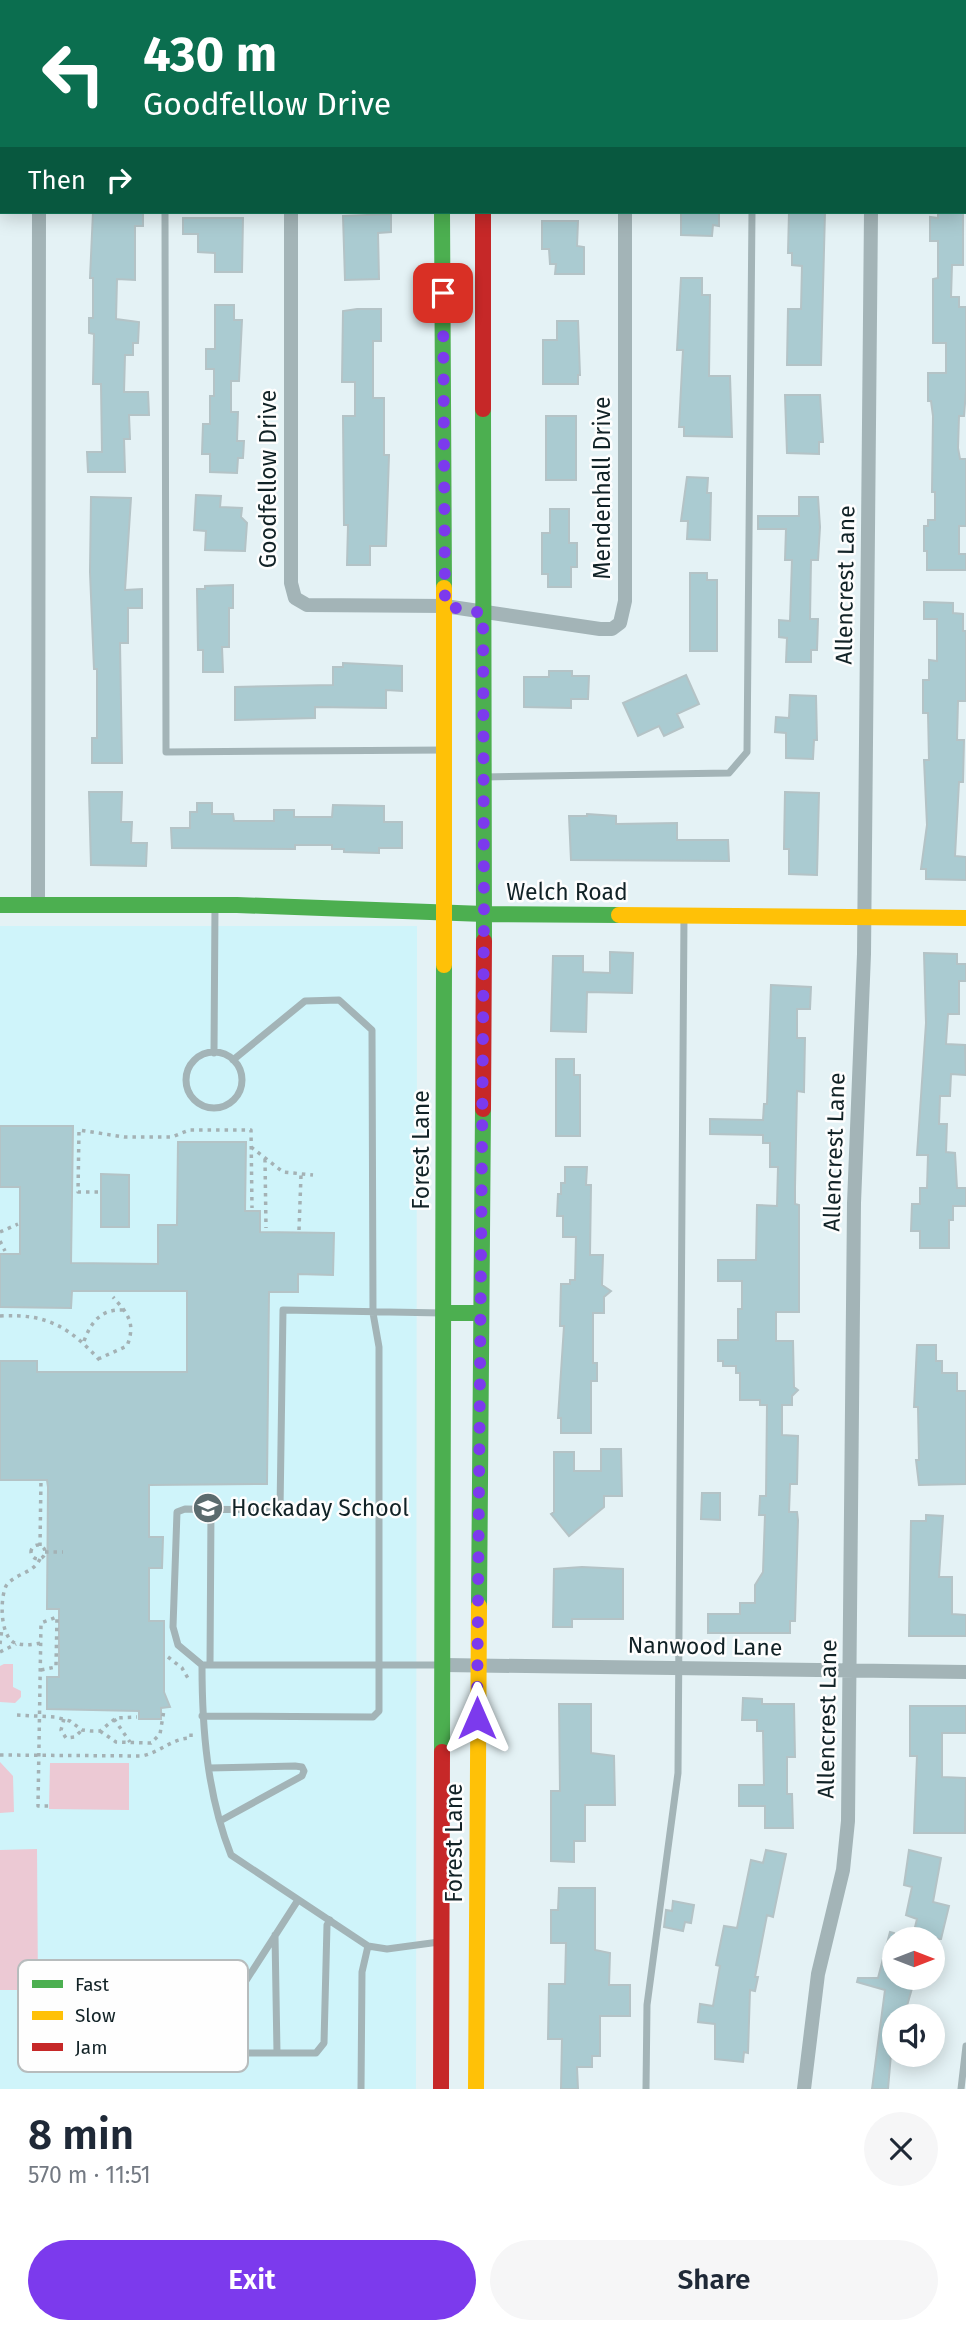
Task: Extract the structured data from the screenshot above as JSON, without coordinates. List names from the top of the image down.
{
  "streets": {
    "main road": ["Welch Road", "Forest Lane"],
    "street": [
      "Goodfellow Drive",
      "Mendenhall Drive",
      "Allencrest Lane",
      "Nanwood Lane"
    ]
  },
  "crossings": [
    ["Goodfellow Drive", "Mendenhall Drive"],
    ["Goodfellow Drive", "Forest Lane"],
    ["Mendenhall Drive", "Forest Lane"],
    ["Allencrest Lane", "Welch Road"],
    ["Allencrest Lane", "Nanwood Lane"],
    ["Welch Road", "Forest Lane"],
    ["Forest Lane", "Nanwood Lane"]
  ],
  "places": {
    "school or university": ["Hockaday School"]
  },
  "legend": ["Fast", "Slow", "Jam"],
  "north": "right",
  "page": {
    "turn": ["430 m", "Goodfellow Drive"],
    "then": "Then",
    "heading": ["8 min", "570 m · 11:51"],
    "buttons": ["Exit", "Share"]
  }
}
